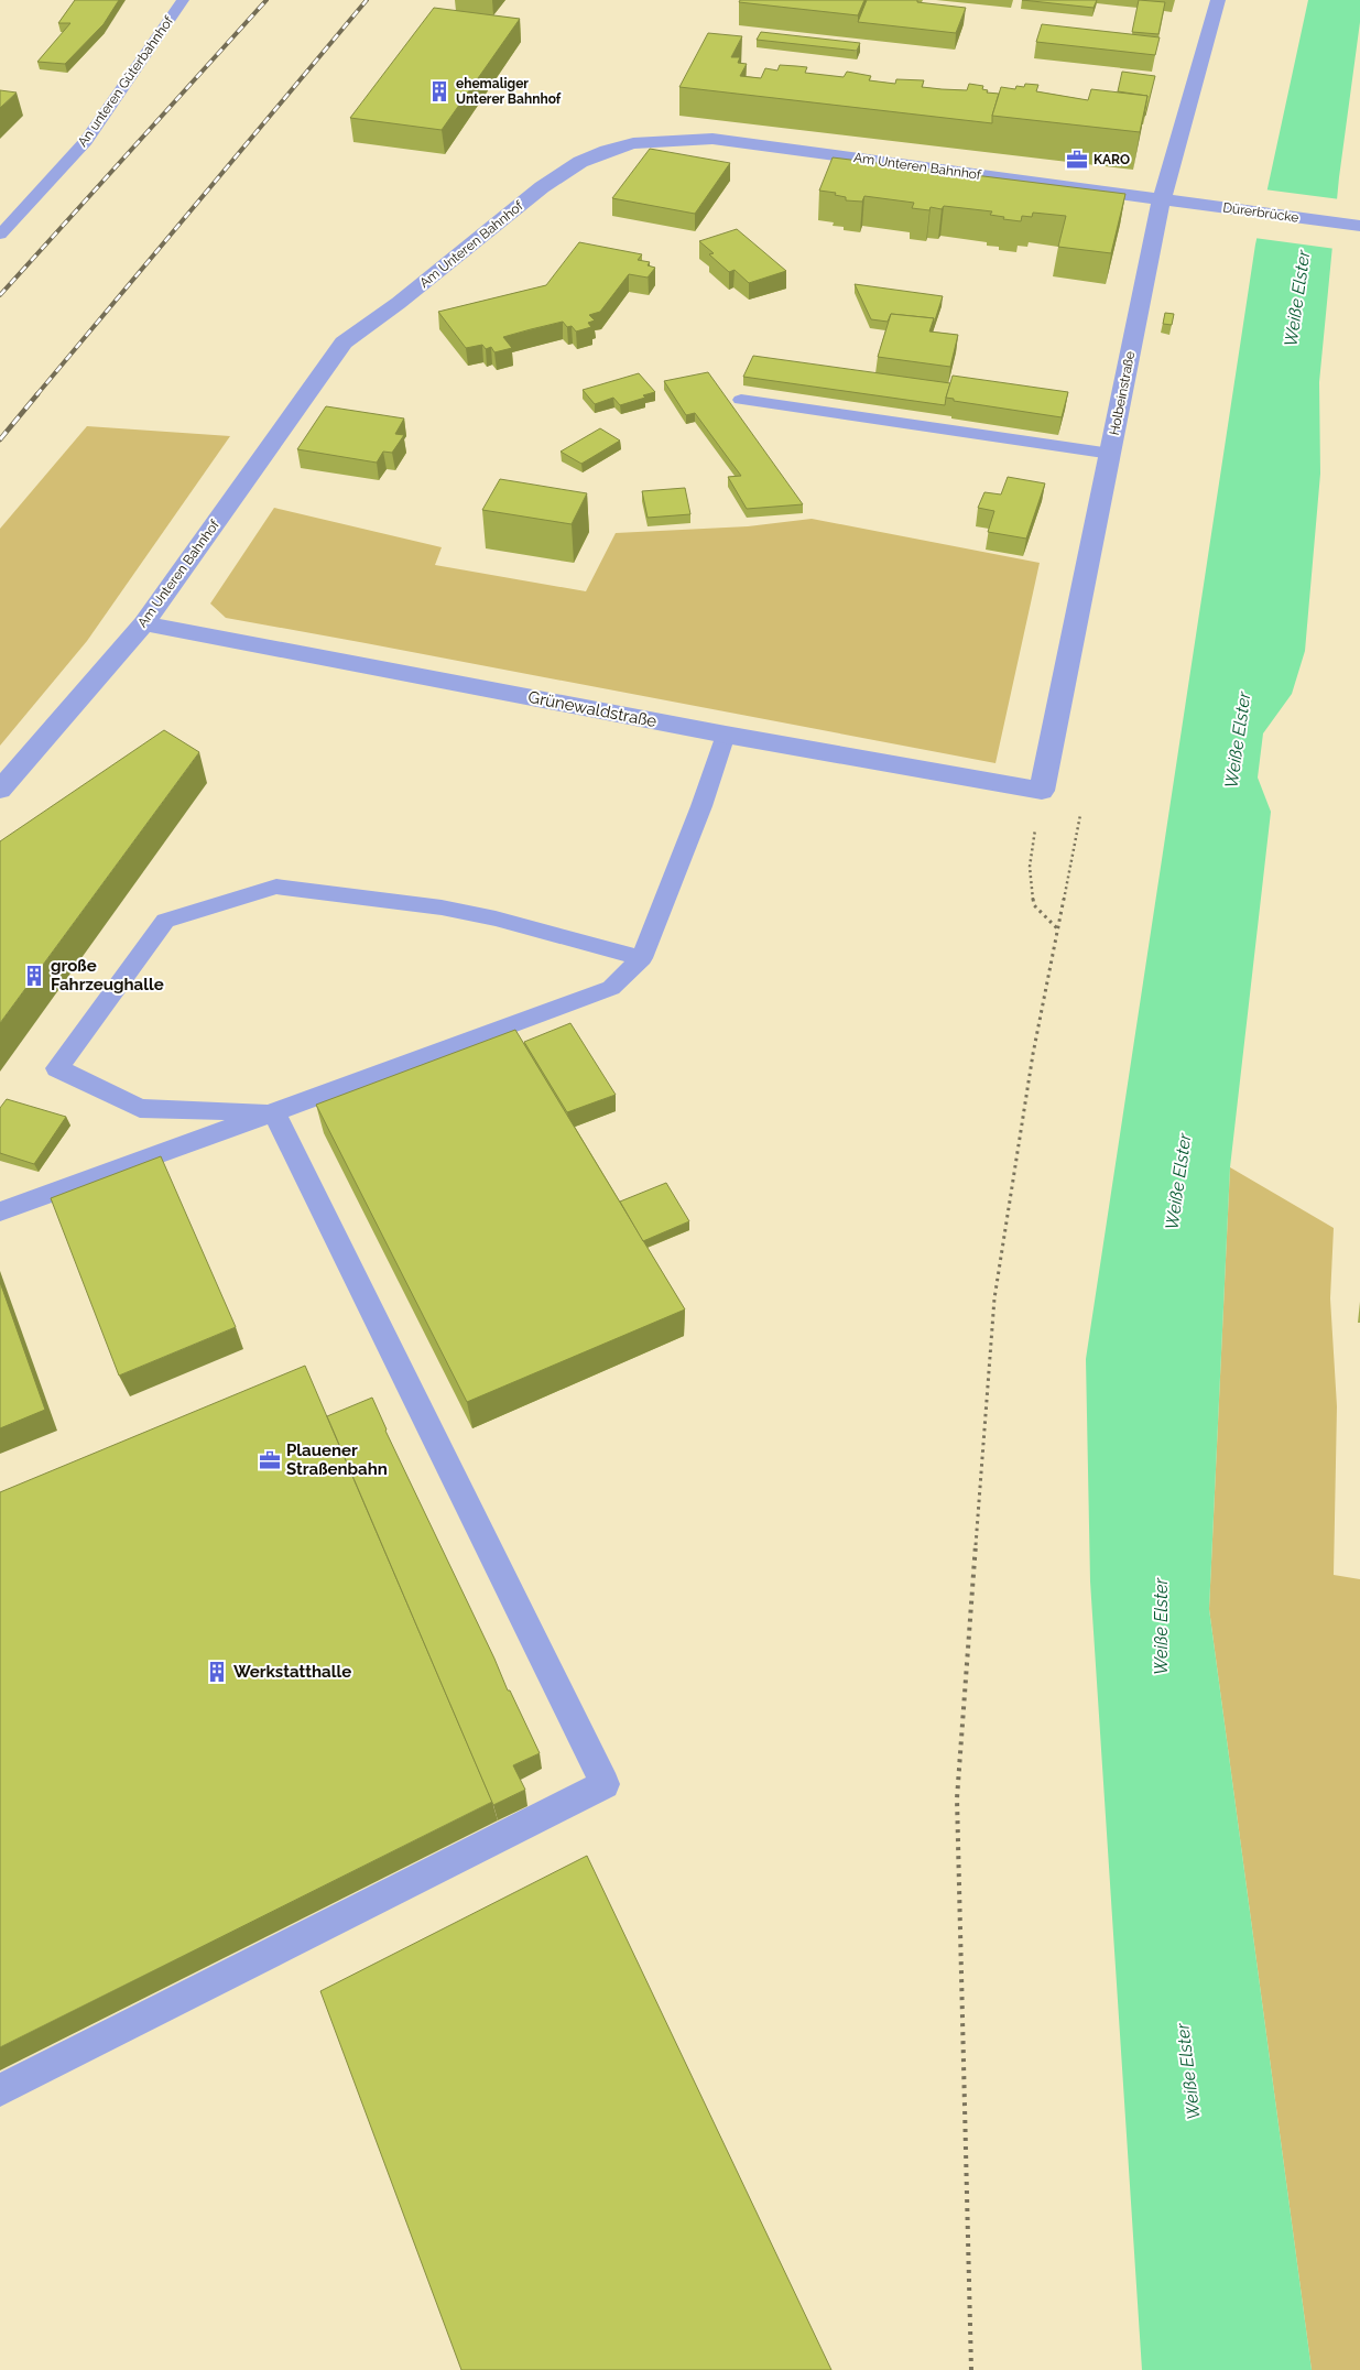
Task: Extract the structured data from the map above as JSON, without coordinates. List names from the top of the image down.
{
  "streets": {
    "street": [
      "Am Unteren Bahnhof",
      "Dürerbrücke",
      "Holbeinstraße",
      "Grünewaldstraße"
    ],
    "lane": ["An unteren Güterbahnhof"]
  },
  "crossings": [
    ["Am Unteren Bahnhof", "Dürerbrücke"],
    ["Am Unteren Bahnhof", "Holbeinstraße"],
    ["Am Unteren Bahnhof", "Grünewaldstraße"],
    ["Dürerbrücke", "Holbeinstraße"],
    ["Holbeinstraße", "Grünewaldstraße"]
  ],
  "water": ["Weiße Elster"],
  "places": {
    "building": ["ehemaliger Unterer Bahnhof", "große Fahrzeughalle", "Werkstatthalle"],
    "office": ["KARO", "Plauener Straßenbahn"]
  }
}
